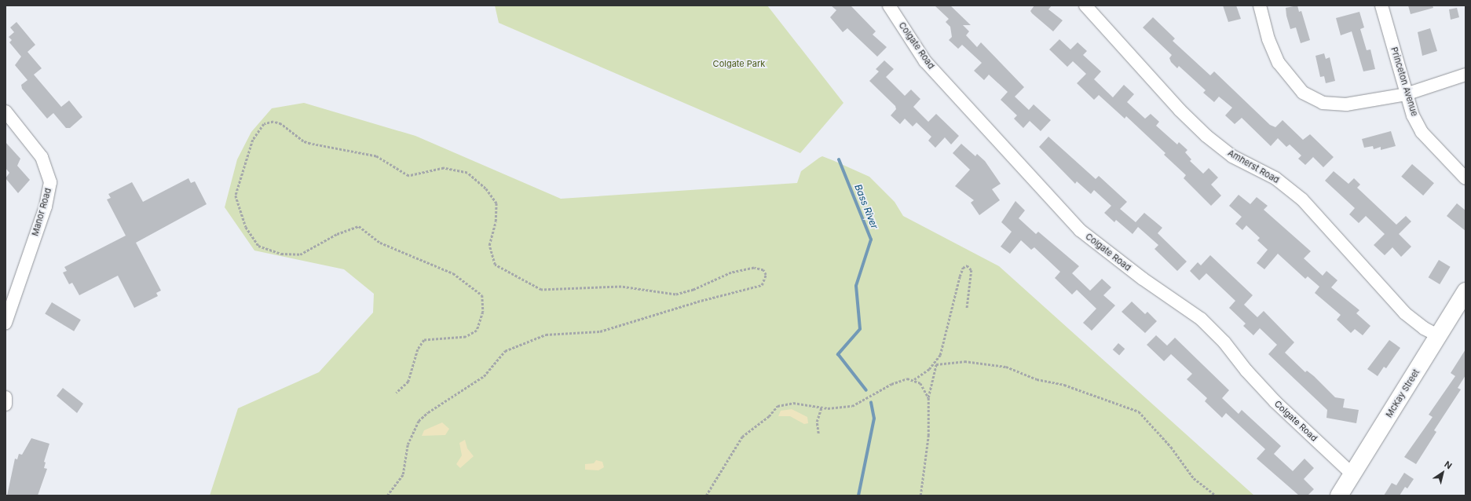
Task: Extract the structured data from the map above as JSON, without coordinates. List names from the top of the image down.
{
  "streets": {
    "main road": ["McKay Street"],
    "street": [
      "Colgate Road",
      "Princeton Avenue",
      "Amherst Road",
      "Manor Road"
    ]
  },
  "crossings": [
    ["Colgate Road", "McKay Street"],
    ["Amherst Road", "McKay Street"]
  ],
  "water": ["Bass River"],
  "parks": ["Colgate Park"],
  "north": "top right"
}
